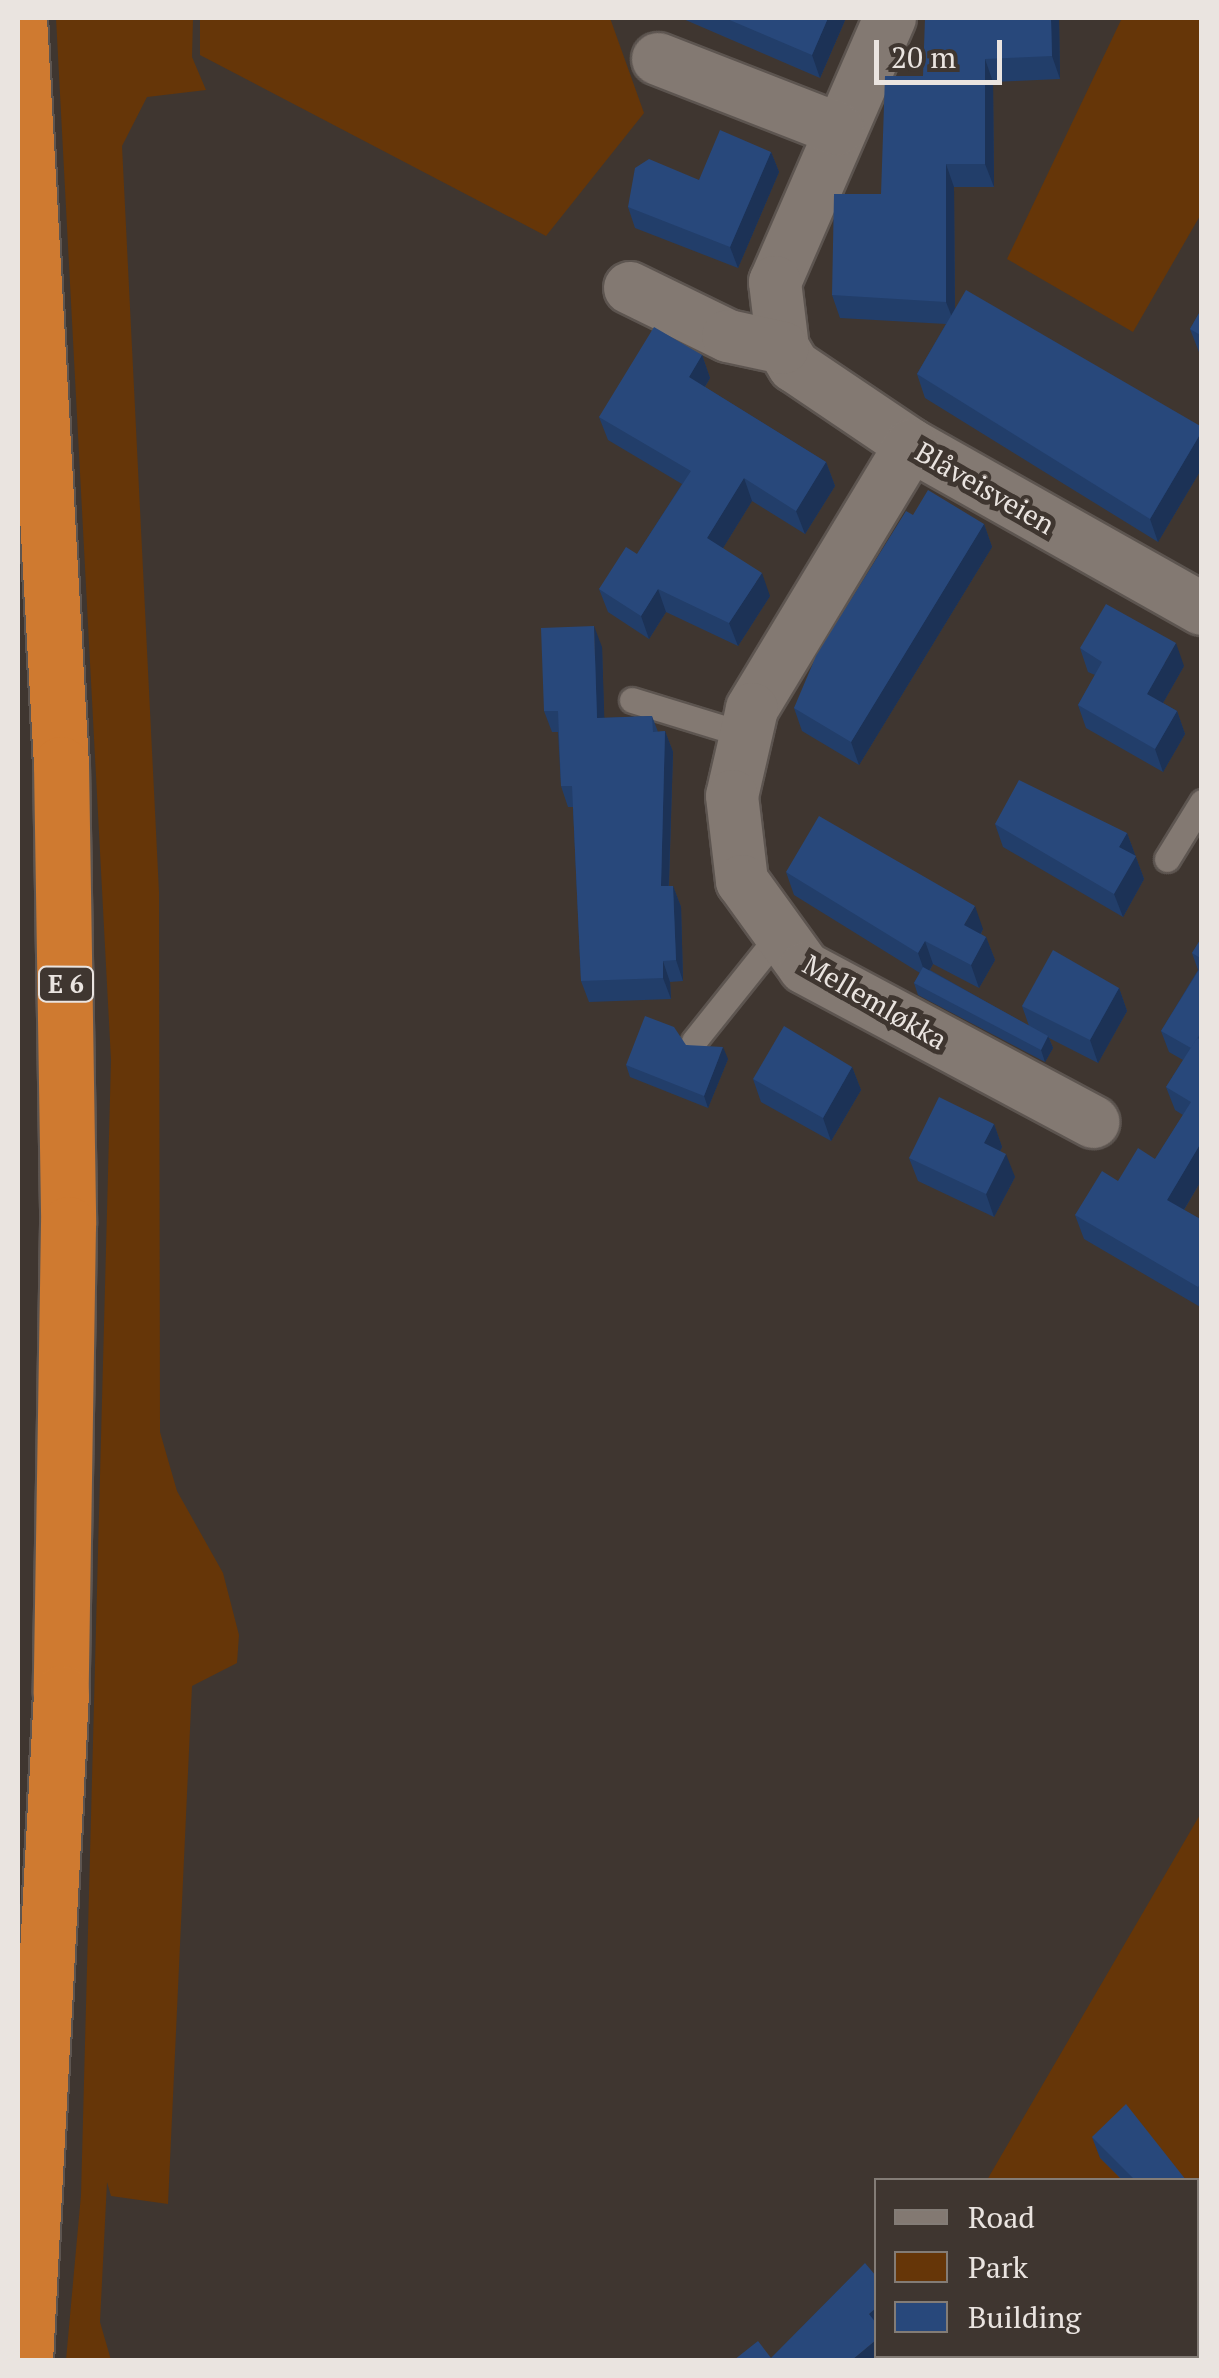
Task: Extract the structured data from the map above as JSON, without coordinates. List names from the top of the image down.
{
  "streets": {
    "highway": ["E 6"],
    "street": ["Blåveisveien", "Mellemløkka"]
  },
  "crossings": [
    ["Blåveisveien", "Mellemløkka"]
  ],
  "legend": ["Road", "Park", "Building"],
  "scale_bar": "20 m"
}
